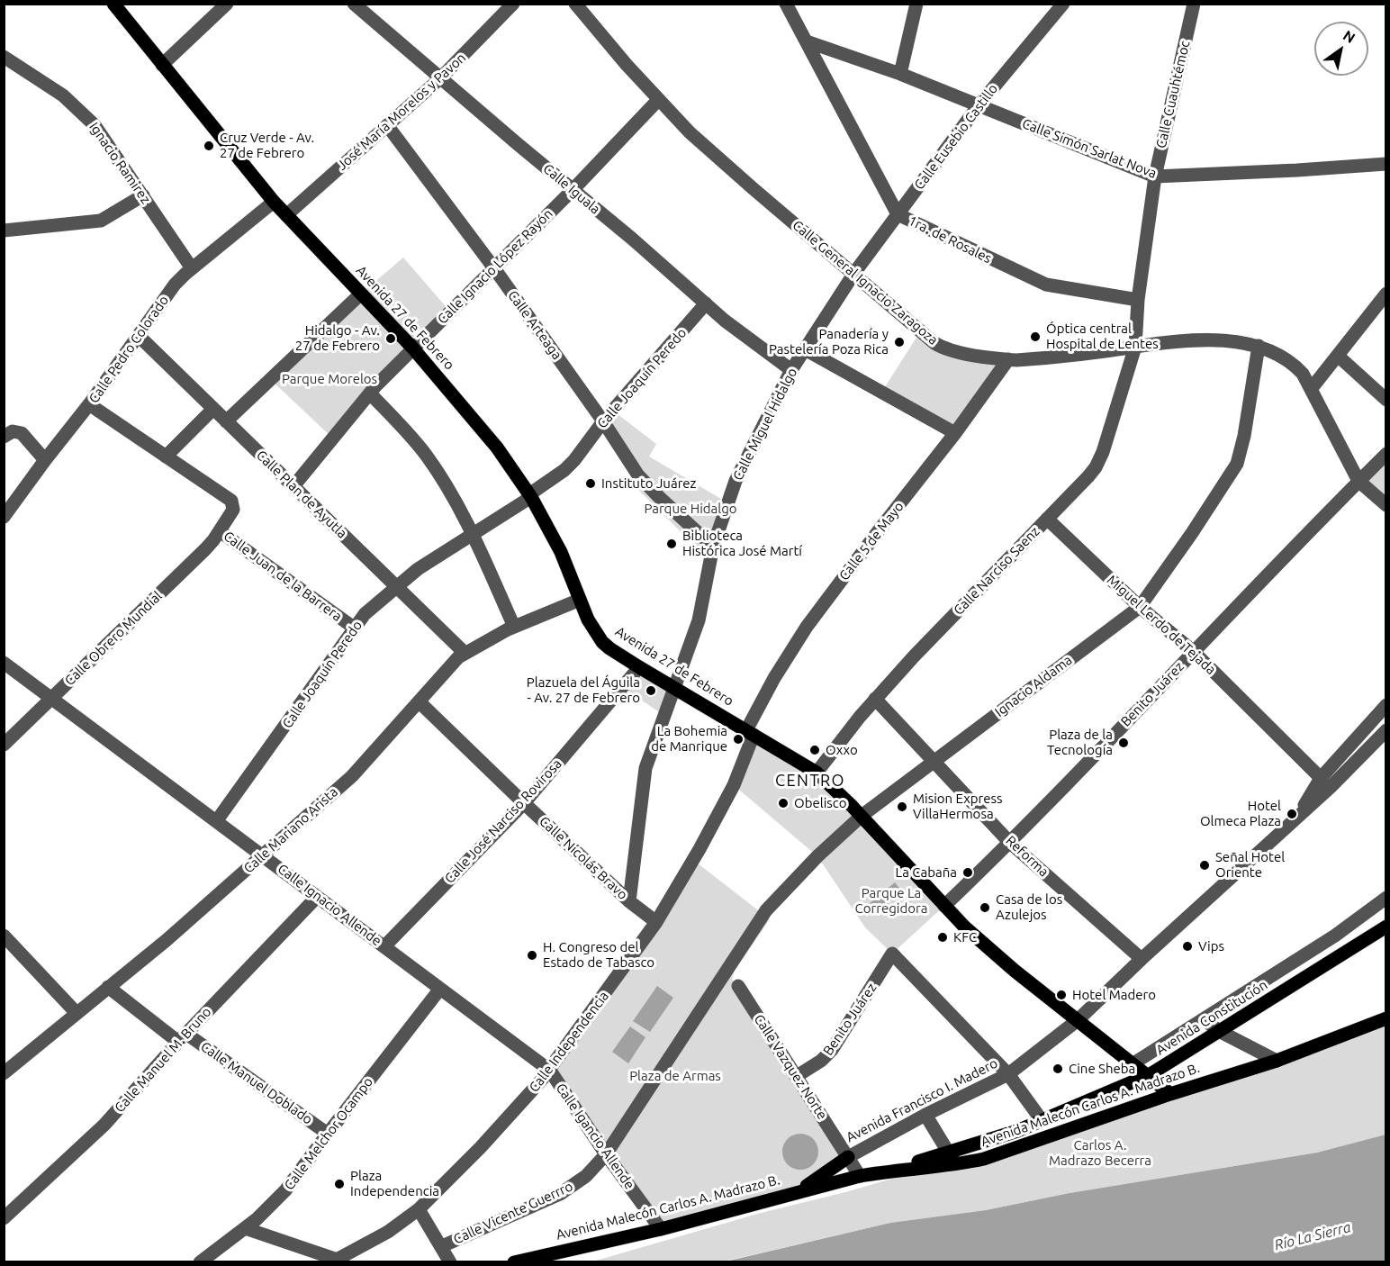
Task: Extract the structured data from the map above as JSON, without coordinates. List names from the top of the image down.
{
  "streets": {
    "main road": [
      "Avenida 27 de Febrero",
      "Avenida Constitución",
      "Avenida Francisco I. Madero",
      "Avenida Malecón Carlos A. Madrazo B."
    ],
    "street": [
      "Calle Cuauhtémoc",
      "José María Morelos y Pavon",
      "Calle Eusebio Castillo",
      "Calle Simón Sarlat Nova",
      "Ignacio Ramirez",
      "Calle Iguala",
      "1ra. de Rosales",
      "Calle Ignacio López Rayón",
      "Calle General Ignacio Zaragoza",
      "Calle Arteaga",
      "Calle Pedro Colorado",
      "Calle Joaquín Peredo",
      "Calle Miguel Hidalgo",
      "Calle Plan de Ayutla",
      "Calle 5 de Mayo",
      "Calle Narciso Saenz",
      "Calle Juan de la Barrera",
      "Miguel Lerdo de Tejada",
      "Calle Obrero Mundial",
      "Ignacio Aldama",
      "Benito Juárez",
      "Calle José Narciso Rovirosa",
      "Calle Mariano Arista",
      "Reforma",
      "Calle Nicolás Bravo",
      "Calle Ignacio Allende",
      "Calle Independencia",
      "Calle Manuel M. Bruno",
      "Calle Vazquez Norte",
      "Calle Manuel Doblado",
      "Calle Melchor Ocampo",
      "Calle Igancio Allende",
      "Calle Vicente Guerrro"
    ]
  },
  "crossings": [
    ["Calle Cuauhtémoc", "Calle Simón Sarlat Nova"],
    ["Calle Cuauhtémoc", "1ra. de Rosales"],
    ["Calle Cuauhtémoc", "Calle General Ignacio Zaragoza"],
    ["Calle Cuauhtémoc", "Calle Narciso Saenz"],
    ["José María Morelos y Pavon", "Calle Iguala"],
    ["José María Morelos y Pavon", "Avenida 27 de Febrero"],
    ["José María Morelos y Pavon", "Calle Arteaga"],
    ["Calle Eusebio Castillo", "Calle Simón Sarlat Nova"],
    ["Calle Eusebio Castillo", "1ra. de Rosales"],
    ["Calle Eusebio Castillo", "Calle General Ignacio Zaragoza"],
    ["Calle Eusebio Castillo", "Calle Miguel Hidalgo"],
    ["Calle Simón Sarlat Nova", "1ra. de Rosales"],
    ["Ignacio Ramirez", "Calle Pedro Colorado"],
    ["Calle Iguala", "Calle Ignacio López Rayón"],
    ["Calle Iguala", "Calle Joaquín Peredo"],
    ["Calle Iguala", "Calle Miguel Hidalgo"],
    ["Calle Ignacio López Rayón", "Calle General Ignacio Zaragoza"],
    ["Calle Ignacio López Rayón", "Avenida 27 de Febrero"],
    ["Calle Ignacio López Rayón", "Calle Arteaga"],
    ["Calle Ignacio López Rayón", "Calle Plan de Ayutla"],
    ["Calle General Ignacio Zaragoza", "Calle Miguel Hidalgo"],
    ["Calle General Ignacio Zaragoza", "Calle 5 de Mayo"],
    ["Calle General Ignacio Zaragoza", "Calle Narciso Saenz"],
    ["Calle General Ignacio Zaragoza", "Ignacio Aldama"],
    ["Calle General Ignacio Zaragoza", "Benito Juárez"],
    ["Avenida 27 de Febrero", "Calle Pedro Colorado"],
    ["Avenida 27 de Febrero", "Calle Joaquín Peredo"],
    ["Avenida 27 de Febrero", "Calle Miguel Hidalgo"],
    ["Avenida 27 de Febrero", "Calle 5 de Mayo"],
    ["Avenida 27 de Febrero", "Calle Narciso Saenz"],
    ["Avenida 27 de Febrero", "Ignacio Aldama"],
    ["Avenida 27 de Febrero", "Benito Juárez"],
    ["Avenida 27 de Febrero", "Calle José Narciso Rovirosa"],
    ["Avenida 27 de Febrero", "Calle Mariano Arista"],
    ["Avenida 27 de Febrero", "Avenida Constitución"],
    ["Avenida 27 de Febrero", "Calle Independencia"],
    ["Avenida 27 de Febrero", "Avenida Francisco I. Madero"],
    ["Avenida 27 de Febrero", "Avenida Malecón Carlos A. Madrazo B."],
    ["Calle Arteaga", "Calle Joaquín Peredo"],
    ["Calle Arteaga", "Calle Miguel Hidalgo"],
    ["Calle Pedro Colorado", "Calle Plan de Ayutla"],
    ["Calle Pedro Colorado", "Calle Juan de la Barrera"],
    ["Calle Joaquín Peredo", "Calle Plan de Ayutla"],
    ["Calle Joaquín Peredo", "Calle Juan de la Barrera"],
    ["Calle Joaquín Peredo", "Calle Ignacio Allende"],
    ["Calle Miguel Hidalgo", "Calle Nicolás Bravo"],
    ["Calle Plan de Ayutla", "Calle Mariano Arista"],
    ["Calle 5 de Mayo", "Calle Independencia"],
    ["Calle Narciso Saenz", "Miguel Lerdo de Tejada"],
    ["Calle Narciso Saenz", "Reforma"],
    ["Calle Juan de la Barrera", "Calle Obrero Mundial"],
    ["Miguel Lerdo de Tejada", "Ignacio Aldama"],
    ["Miguel Lerdo de Tejada", "Benito Juárez"],
    ["Miguel Lerdo de Tejada", "Avenida Francisco I. Madero"],
    ["Calle Obrero Mundial", "Calle Ignacio Allende"],
    ["Ignacio Aldama", "Reforma"],
    ["Ignacio Aldama", "Calle Vicente Guerrro"],
    ["Benito Juárez", "Reforma"],
    ["Benito Juárez", "Calle Vazquez Norte"],
    ["Benito Juárez", "Avenida Francisco I. Madero"],
    ["Calle José Narciso Rovirosa", "Calle Nicolás Bravo"],
    ["Calle José Narciso Rovirosa", "Calle Ignacio Allende"],
    ["Calle Mariano Arista", "Calle Nicolás Bravo"],
    ["Calle Mariano Arista", "Calle Ignacio Allende"],
    ["Calle Mariano Arista", "Calle Manuel Doblado"],
    ["Reforma", "Avenida Francisco I. Madero"],
    ["Calle Nicolás Bravo", "Calle Independencia"],
    ["Calle Ignacio Allende", "Calle Independencia"],
    ["Calle Ignacio Allende", "Calle Manuel M. Bruno"],
    ["Calle Ignacio Allende", "Calle Melchor Ocampo"],
    ["Calle Ignacio Allende", "Calle Igancio Allende"],
    ["Avenida Constitución", "Avenida Malecón Carlos A. Madrazo B."],
    ["Calle Independencia", "Calle Igancio Allende"],
    ["Calle Manuel M. Bruno", "Calle Manuel Doblado"],
    ["Calle Vazquez Norte", "Avenida Francisco I. Madero"],
    ["Calle Vazquez Norte", "Avenida Malecón Carlos A. Madrazo B."],
    ["Calle Manuel Doblado", "Calle Melchor Ocampo"],
    ["Avenida Francisco I. Madero", "Avenida Malecón Carlos A. Madrazo B."],
    ["Avenida Malecón Carlos A. Madrazo B.", "Calle Igancio Allende"],
    ["Calle Igancio Allende", "Calle Vicente Guerrro"]
  ],
  "districts": ["CENTRO"],
  "water": ["Río La Sierra"],
  "parks": [
    "Parque Morelos",
    "Parque Hidalgo",
    "Parque La Corregidora",
    "Plaza de Armas",
    "Carlos A. Madrazo Becerra"
  ],
  "places": [
    "Cruz Verde - Av. 27 de Febrero",
    "Óptica central Hospital de Lentes",
    "Hidalgo - Av. 27 de Febrero",
    "Panadería y Pastelería Poza Rica",
    "Instituto Juárez",
    "Biblioteca Histórica José Martí",
    "Plazuela del Águila - Av. 27 de Febrero",
    "La Bohemia de Manrique",
    "Plaza de la Tecnología",
    "Oxxo",
    "Obelisco",
    "Mision Express VillaHermosa",
    "Hotel Olmeca Plaza",
    "Señal Hotel Oriente",
    "La Cabaña",
    "Casa de los Azulejos",
    "KFC",
    "Vips",
    "H. Congreso del Estado de Tabasco",
    "Hotel Madero",
    "Cine Sheba",
    "Plaza Independencia"
  ],
  "north": "top right"
}
